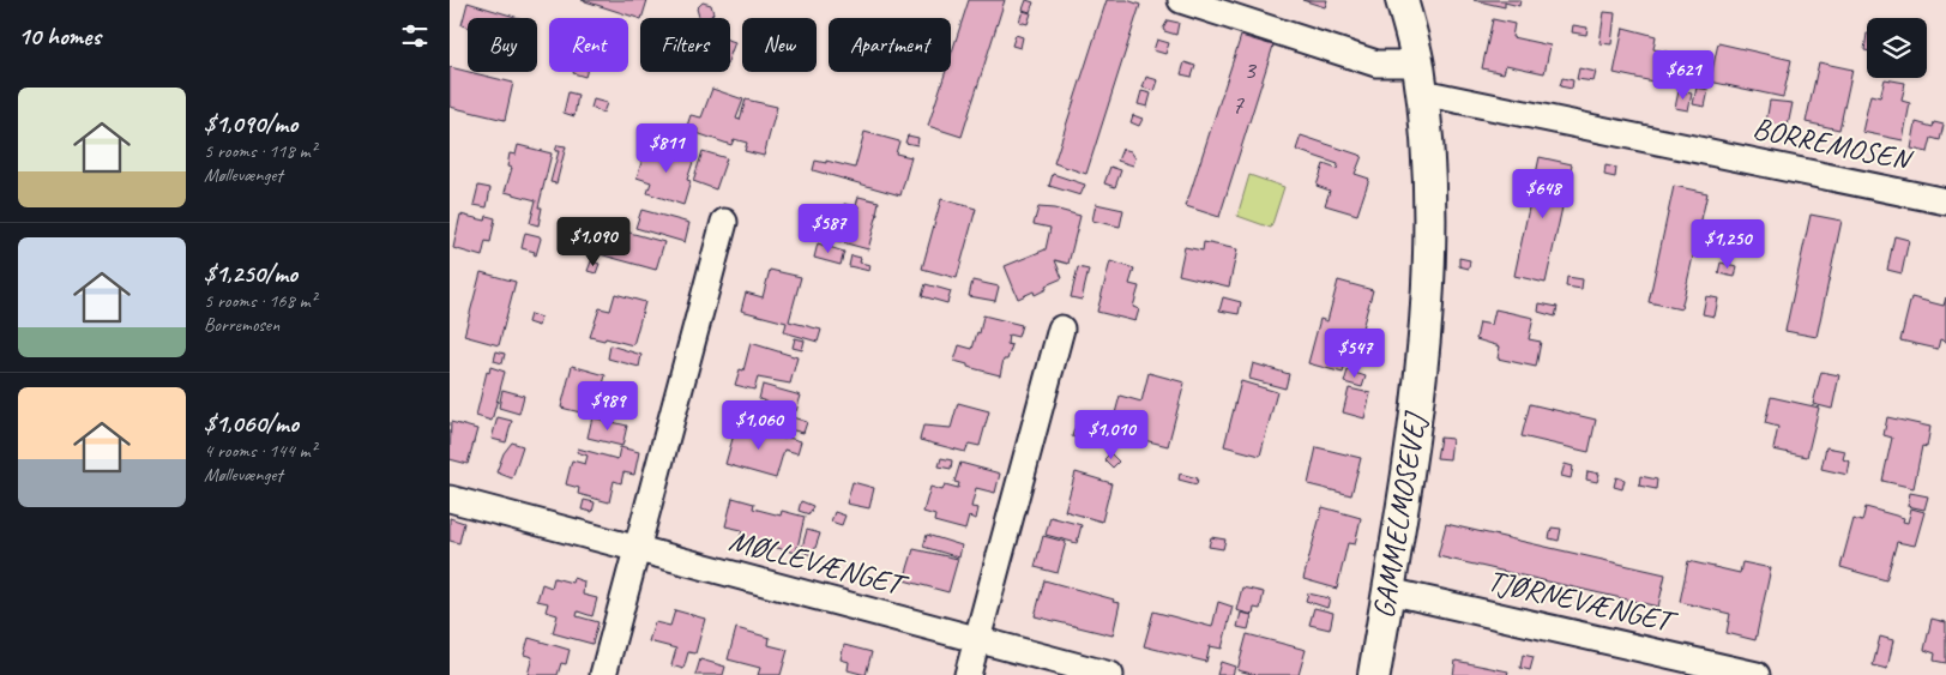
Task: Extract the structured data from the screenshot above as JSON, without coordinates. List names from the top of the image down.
{
  "streets": {
    "street": [
      "BORREMOSEN",
      "GAMMELMOSEVEJ",
      "MØLLEVÆNGET",
      "TJØRNEVÆNGET"
    ]
  },
  "crossings": [
    ["BORREMOSEN", "GAMMELMOSEVEJ"],
    ["GAMMELMOSEVEJ", "TJØRNEVÆNGET"]
  ],
  "house_numbers": ["3", "7"],
  "page": {
    "heading": "10 homes",
    "chip": [
      "Buy",
      "Rent",
      "Filters",
      "New",
      "Apartment"
    ],
    "price": [
      "$621",
      "$811",
      "$648",
      "$587",
      "$1,090",
      "$1,250",
      "$547",
      "$989",
      "$1,060",
      "$1,010"
    ],
    "list": [
      {
        "name": "$1,090/mo",
        "note": "5 rooms · 118 m² · Møllevænget"
      },
      {
        "name": "$1,250/mo",
        "note": "5 rooms · 168 m² · Borremosen"
      },
      {
        "name": "$1,060/mo",
        "note": "4 rooms · 144 m² · Møllevænget"
      }
    ]
  }
}
